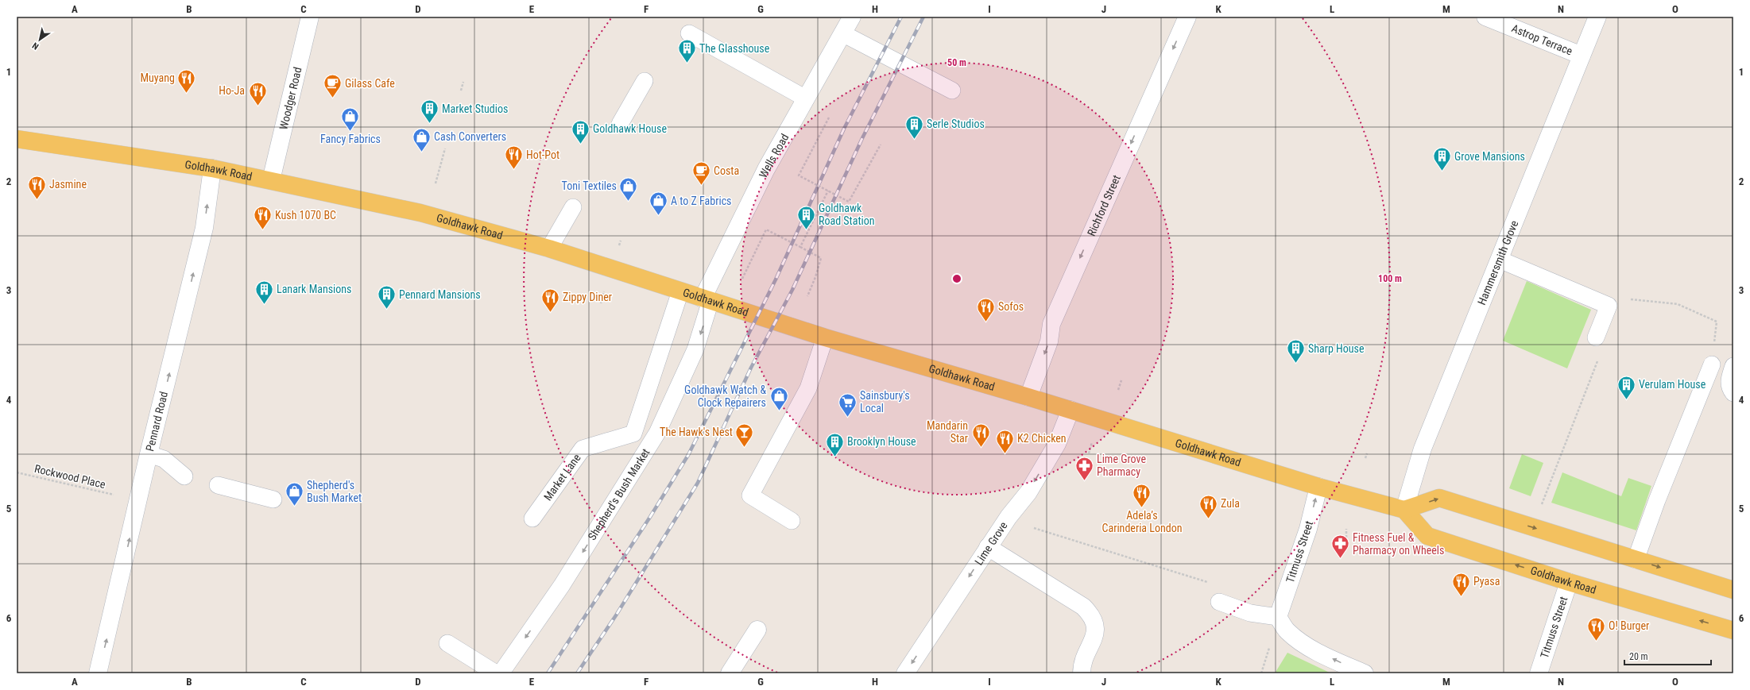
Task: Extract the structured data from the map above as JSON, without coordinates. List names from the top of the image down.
{
  "streets": {
    "main road": ["Goldhawk Road"],
    "street": [
      "Astrop Terrace",
      "Woodger Road",
      "Wells Road",
      "Richford Street",
      "Hammersmith Grove",
      "Pennard Road",
      "Lime Grove",
      "Titmuss Street"
    ],
    "lane": ["Market Lane", "Shepherd's Bush Market"],
    "path": ["Rockwood Place"]
  },
  "crossings": [
    ["Astrop Terrace", "Hammersmith Grove"],
    ["Woodger Road", "Goldhawk Road"],
    ["Wells Road", "Goldhawk Road"],
    ["Wells Road", "Shepherd's Bush Market"],
    ["Goldhawk Road", "Richford Street"],
    ["Goldhawk Road", "Hammersmith Grove"],
    ["Goldhawk Road", "Pennard Road"],
    ["Goldhawk Road", "Market Lane"],
    ["Goldhawk Road", "Shepherd's Bush Market"],
    ["Goldhawk Road", "Lime Grove"],
    ["Goldhawk Road", "Titmuss Street"]
  ],
  "one_way": [
    "Richford Street",
    "Pennard Road",
    "Shepherd's Bush Market",
    "Lime Grove",
    "Titmuss Street"
  ],
  "places": {
    "building": [
      "The Glasshouse",
      "Market Studios",
      "Serle Studios",
      "Goldhawk House",
      "Grove Mansions",
      "Goldhawk Road Station",
      "Lanark Mansions",
      "Pennard Mansions",
      "Sharp House",
      "Verulam House",
      "Brooklyn House"
    ],
    "restaurant": [
      "Muyang",
      "Ho-Ja",
      "Hot-Pot",
      "Jasmine",
      "Kush 1070 BC",
      "Zippy Diner",
      "Sofos",
      "Mandarin Star",
      "K2 Chicken",
      "Adela’s Carinderia London",
      "Zula",
      "Pyasa",
      "O! Burger"
    ],
    "cafe": ["Gilass Cafe", "Costa"],
    "shop": [
      "Fancy Fabrics",
      "Cash Converters",
      "Toni Textiles",
      "A to Z Fabrics",
      "Goldhawk Watch & Clock Repairers",
      "Shepherd's Bush Market"
    ],
    "supermarket": ["Sainsbury's Local"],
    "bar": ["The Hawk's Nest"],
    "pharmacy": ["Lime Grove Pharmacy", "Fitness Fuel & Pharmacy on Wheels"]
  },
  "scale_bar": "20 m",
  "north": "bottom left",
  "grid": {
    "columns": [
      "A",
      "B",
      "C",
      "D",
      "E",
      "F",
      "G",
      "H",
      "I",
      "J",
      "K",
      "L",
      "M",
      "N",
      "O"
    ],
    "rows": [
      "1",
      "2",
      "3",
      "4",
      "5",
      "6"
    ]
  },
  "rings": ["50 m", "100 m"]
}
